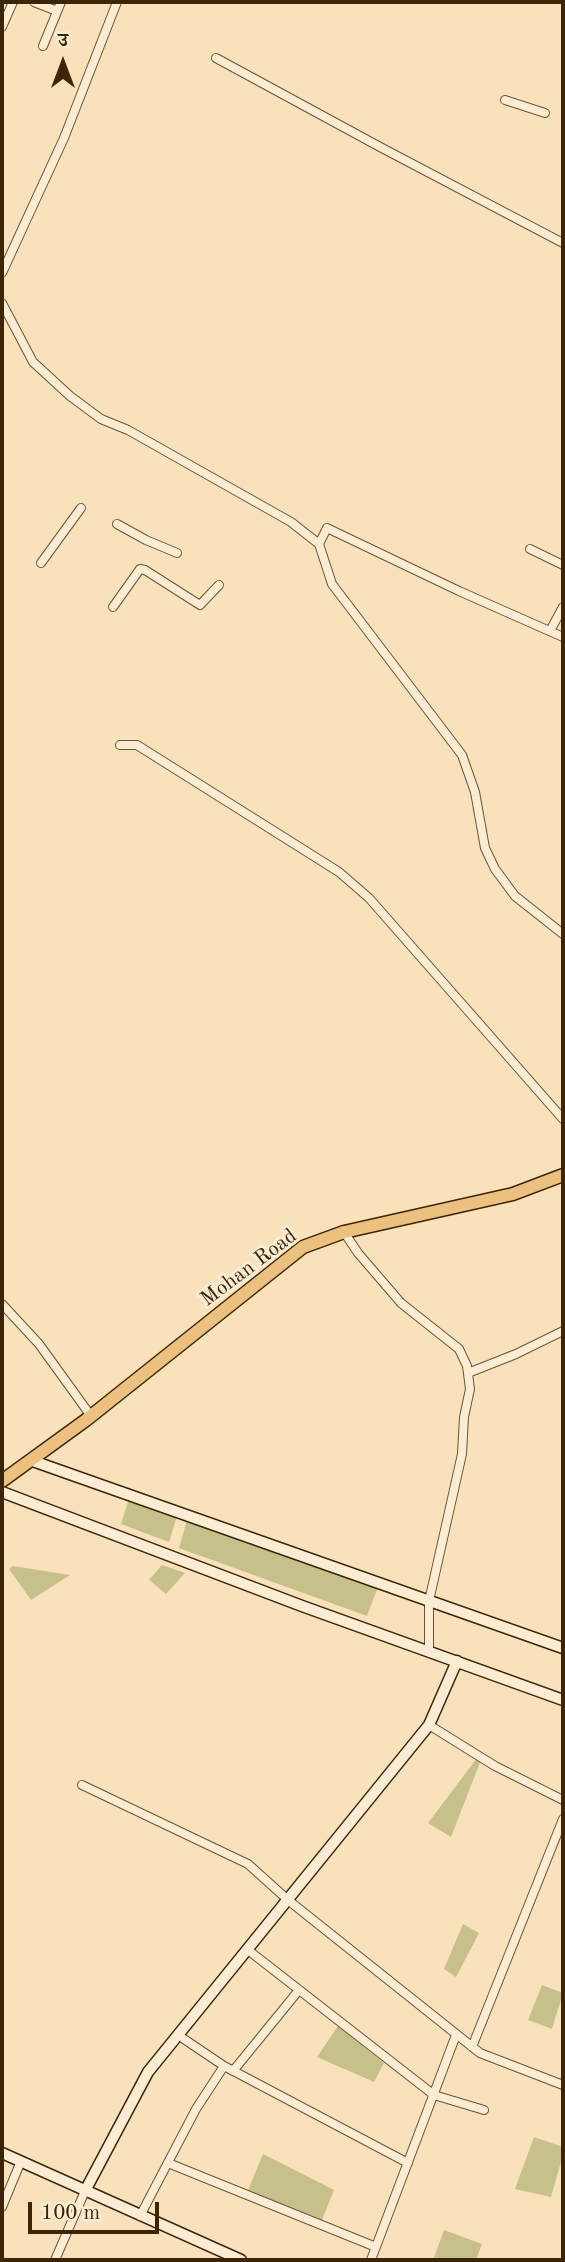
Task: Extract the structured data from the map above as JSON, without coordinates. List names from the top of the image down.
{
  "streets": {
    "main road": ["Mohan Road"]
  },
  "scale_bar": "100 m",
  "north": "top"
}
